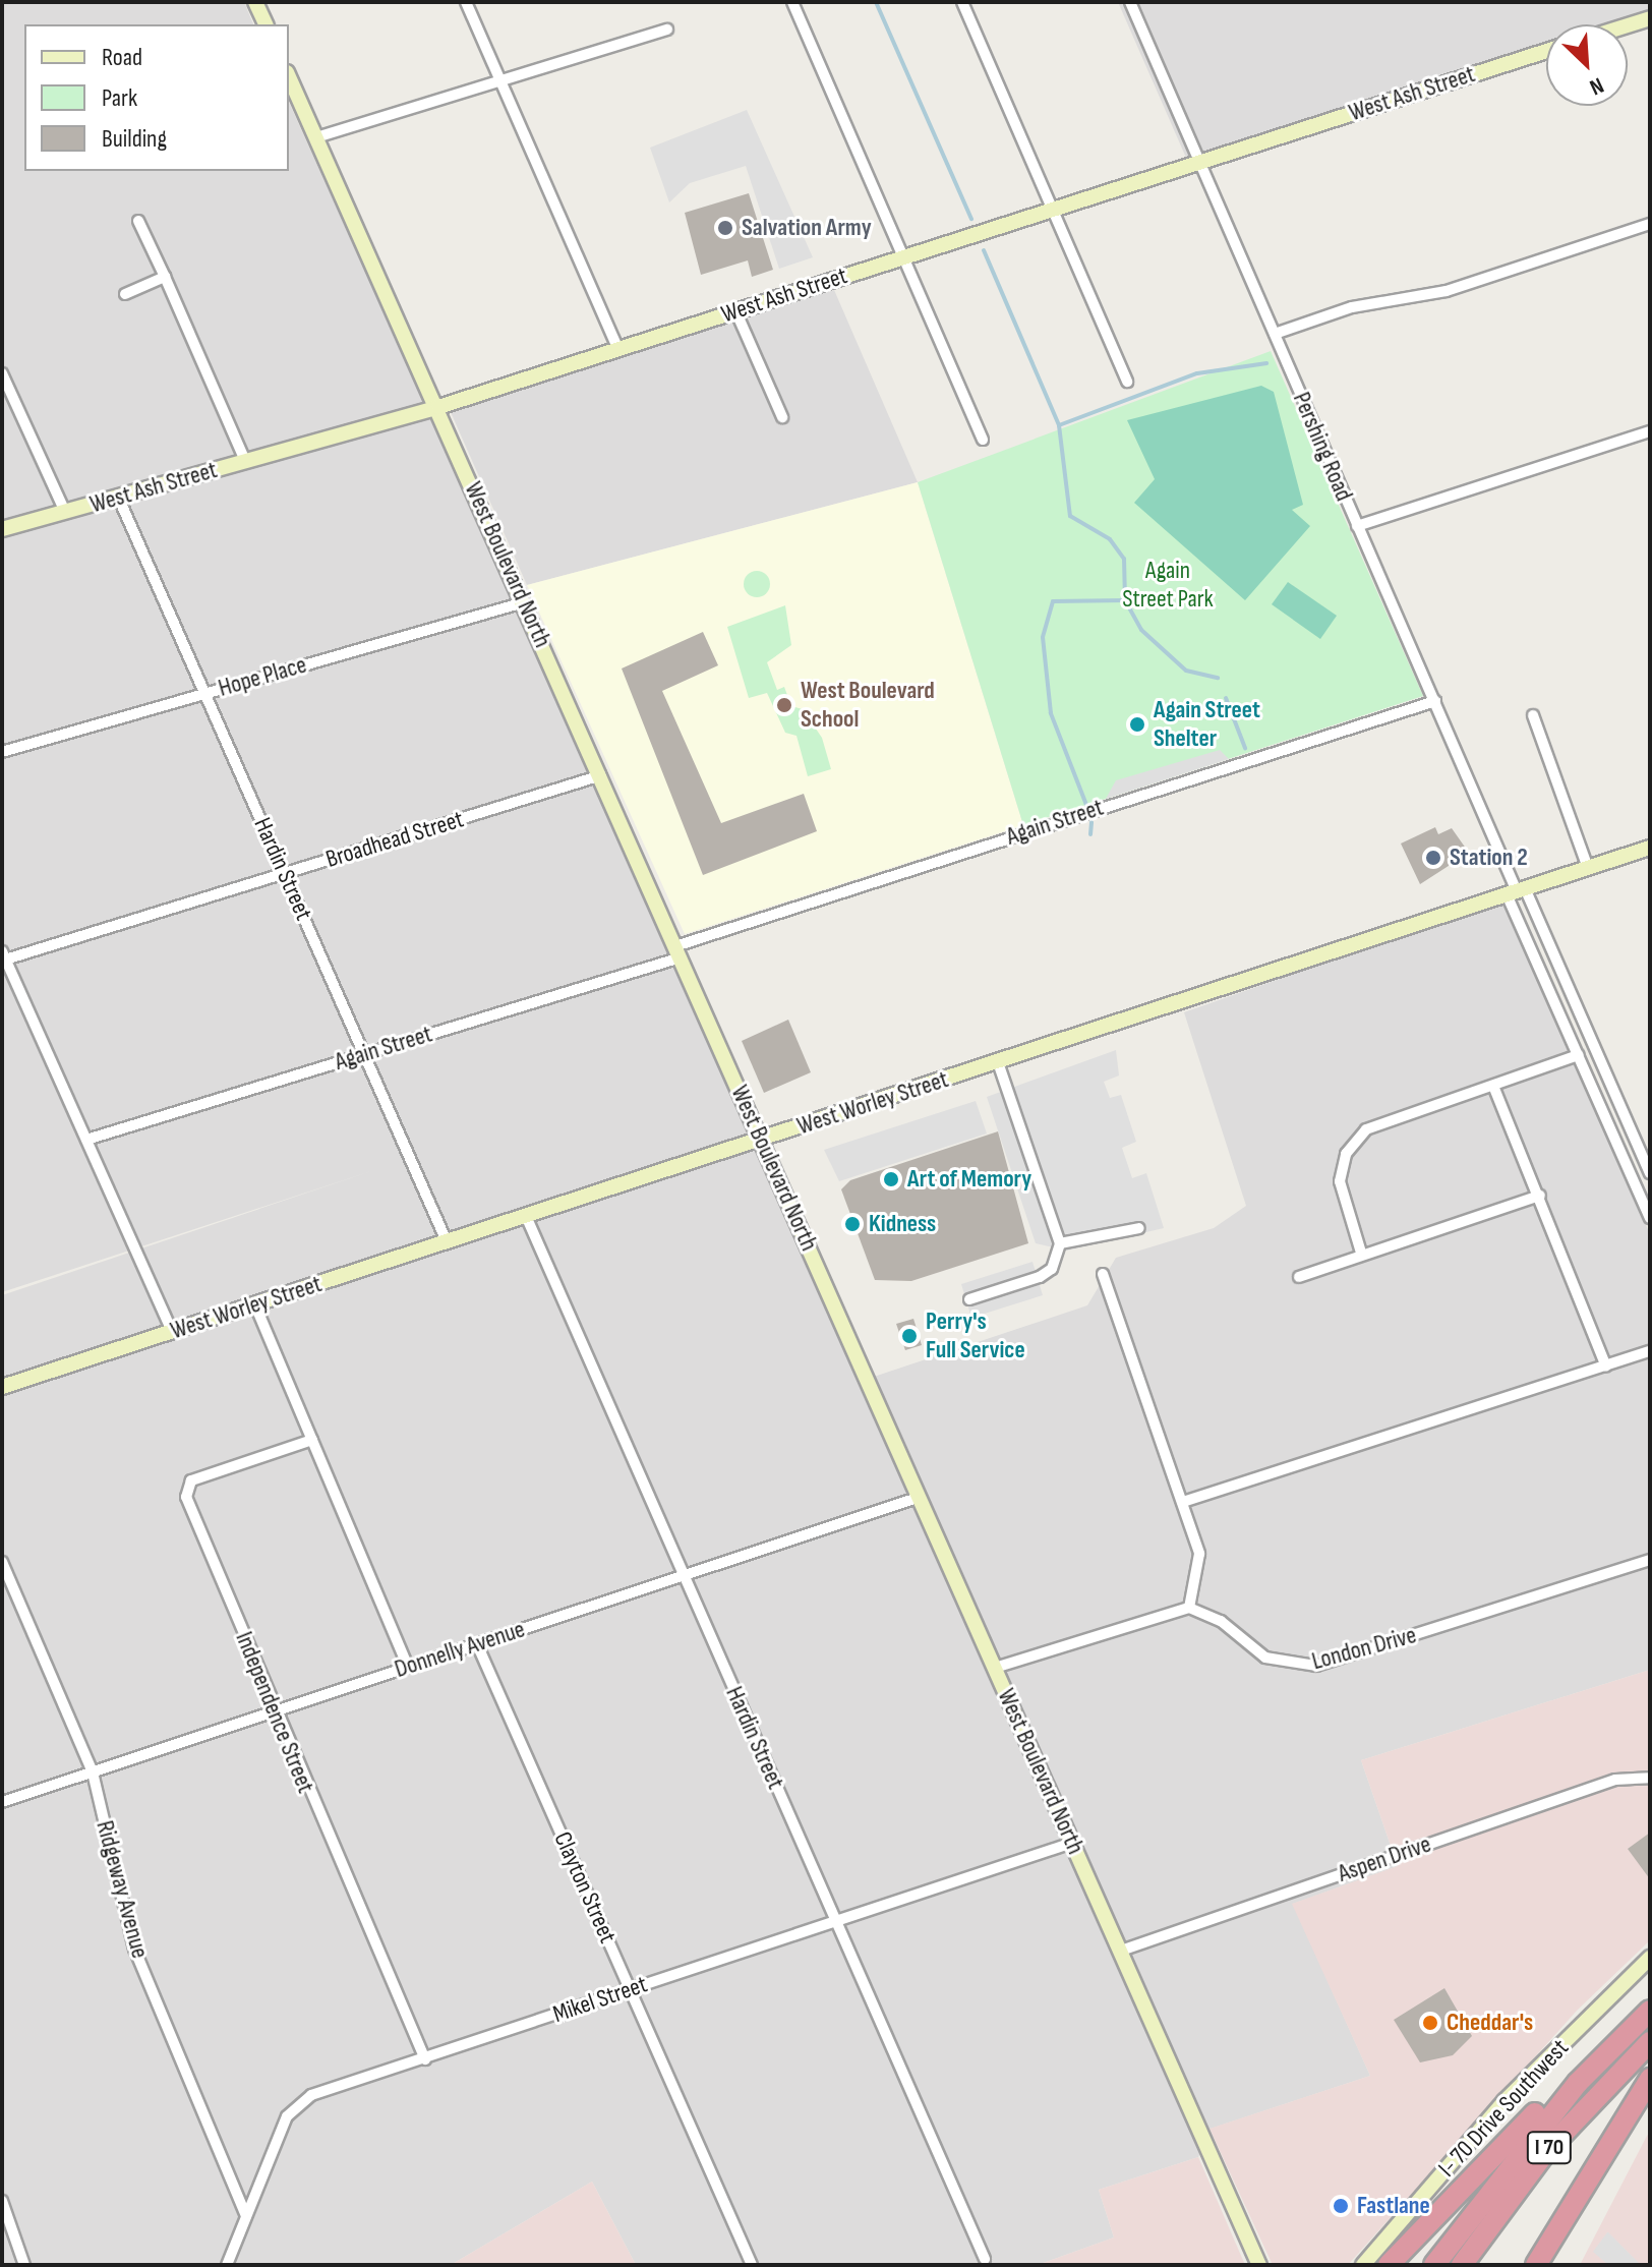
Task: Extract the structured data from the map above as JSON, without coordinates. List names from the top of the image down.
{
  "streets": {
    "highway": ["I 70"],
    "street": [
      "West Ash Street",
      "Pershing Road",
      "West Boulevard North",
      "Hope Place",
      "Again Street",
      "Broadhead Street",
      "Hardin Street",
      "West Worley Street",
      "London Drive",
      "Donnelly Avenue",
      "Independence Street",
      "Aspen Drive",
      "Clayton Street",
      "Ridgeway Avenue",
      "Mikel Street",
      "I- 70 Drive Southwest"
    ]
  },
  "crossings": [
    ["West Ash Street", "Pershing Road"],
    ["West Ash Street", "West Boulevard North"],
    ["West Ash Street", "Hardin Street"],
    ["Pershing Road", "Again Street"],
    ["Pershing Road", "West Worley Street"],
    ["West Boulevard North", "Hope Place"],
    ["West Boulevard North", "Again Street"],
    ["West Boulevard North", "Broadhead Street"],
    ["West Boulevard North", "West Worley Street"],
    ["West Boulevard North", "Donnelly Avenue"],
    ["West Boulevard North", "Aspen Drive"],
    ["West Boulevard North", "Mikel Street"],
    ["Hope Place", "Hardin Street"],
    ["Again Street", "Hardin Street"],
    ["Broadhead Street", "Hardin Street"],
    ["Hardin Street", "West Worley Street"],
    ["Hardin Street", "Donnelly Avenue"],
    ["Hardin Street", "Mikel Street"],
    ["Donnelly Avenue", "Independence Street"],
    ["Donnelly Avenue", "Clayton Street"],
    ["Donnelly Avenue", "Ridgeway Avenue"],
    ["Independence Street", "Mikel Street"],
    ["Clayton Street", "Mikel Street"],
    ["Ridgeway Avenue", "Mikel Street"]
  ],
  "parks": ["Again Street Park"],
  "places": [
    "Salvation Army",
    "West Boulevard School",
    "Again Street Shelter",
    "Station 2",
    "Art of Memory",
    "Kidness",
    "Perry's Full Service",
    "Cheddar's",
    "Fastlane"
  ],
  "legend": ["Road", "Park", "Building"],
  "north": "bottom right"
}
